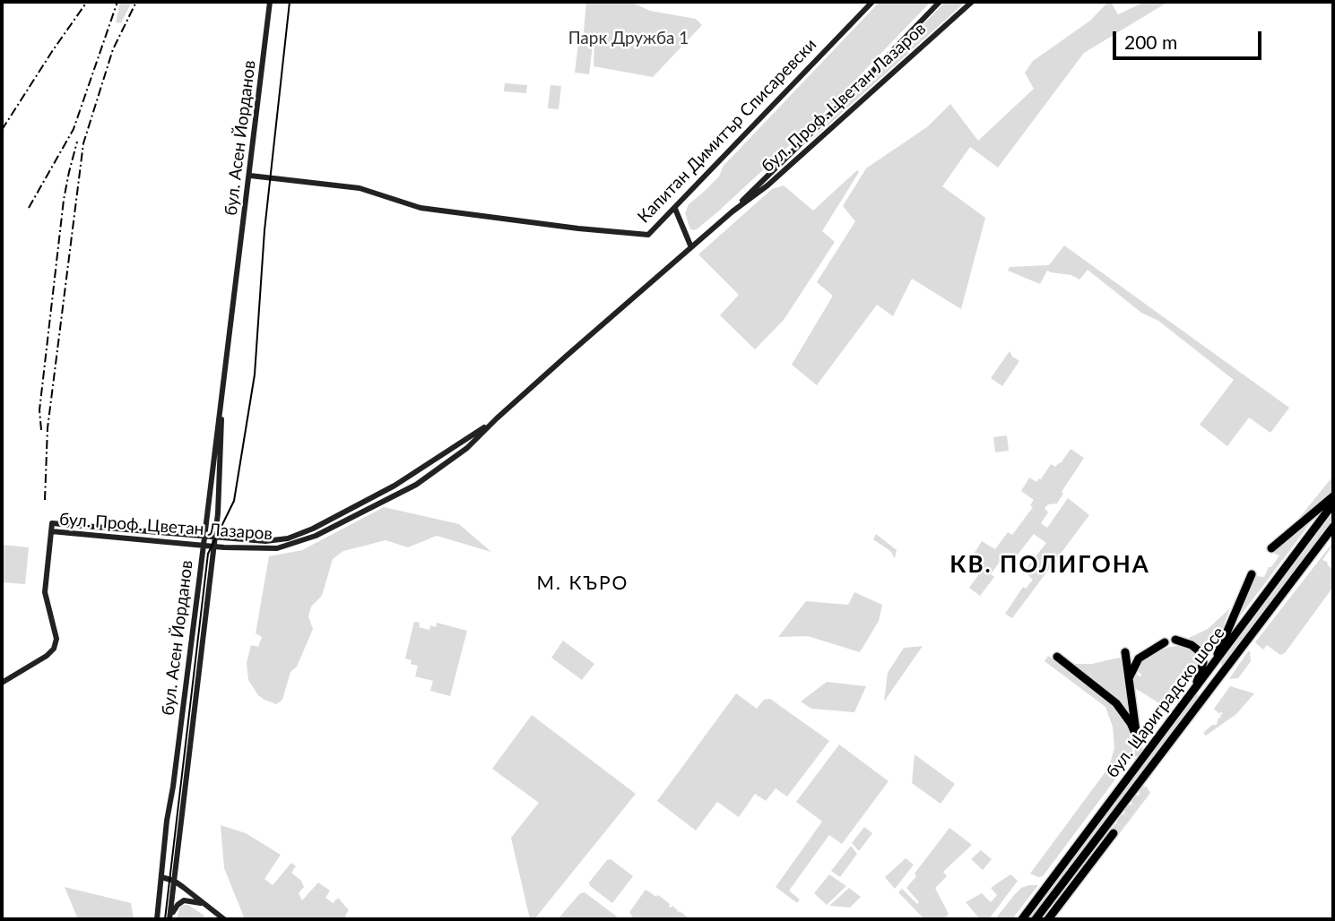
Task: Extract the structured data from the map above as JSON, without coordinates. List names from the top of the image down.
{
  "streets": {
    "highway": ["бул. Цариградско шосе"],
    "main road": ["бул. Проф. Цветан Лазаров", "Капитан Димитър Списаревски", "бул. Асен Йорданов"]
  },
  "crossings": [
    ["бул. Проф. Цветан Лазаров", "бул. Асен Йорданов"],
    ["Капитан Димитър Списаревски", "бул. Асен Йорданов"]
  ],
  "districts": ["КВ. ПОЛИГОНА", "М. КЪРО"],
  "parks": ["Парк Дружба 1"],
  "scale_bar": "200 m"
}
